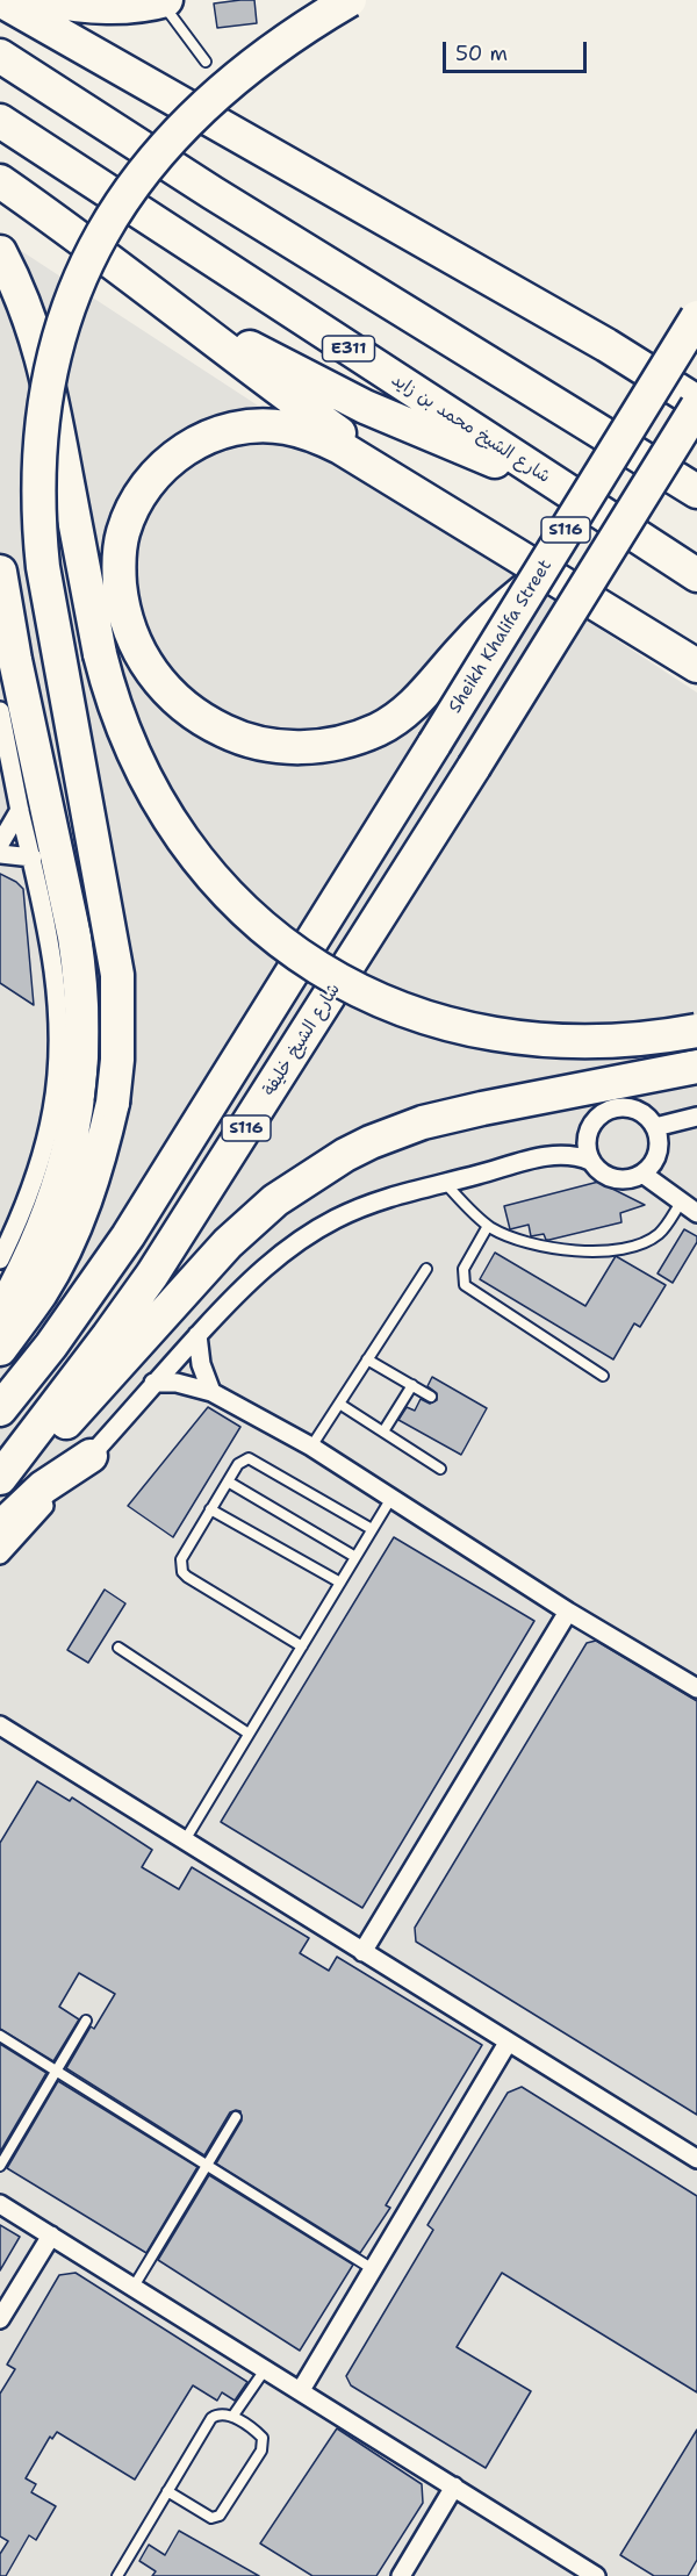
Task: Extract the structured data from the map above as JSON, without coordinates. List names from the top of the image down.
{
  "streets": {
    "highway": [
      "E311",
      "شارع الشيخ محمد بن زايد",
      "S116",
      "Sheikh Khalifa Street",
      "شارع الشيخ خليفة"
    ]
  },
  "scale_bar": "50 m"
}
